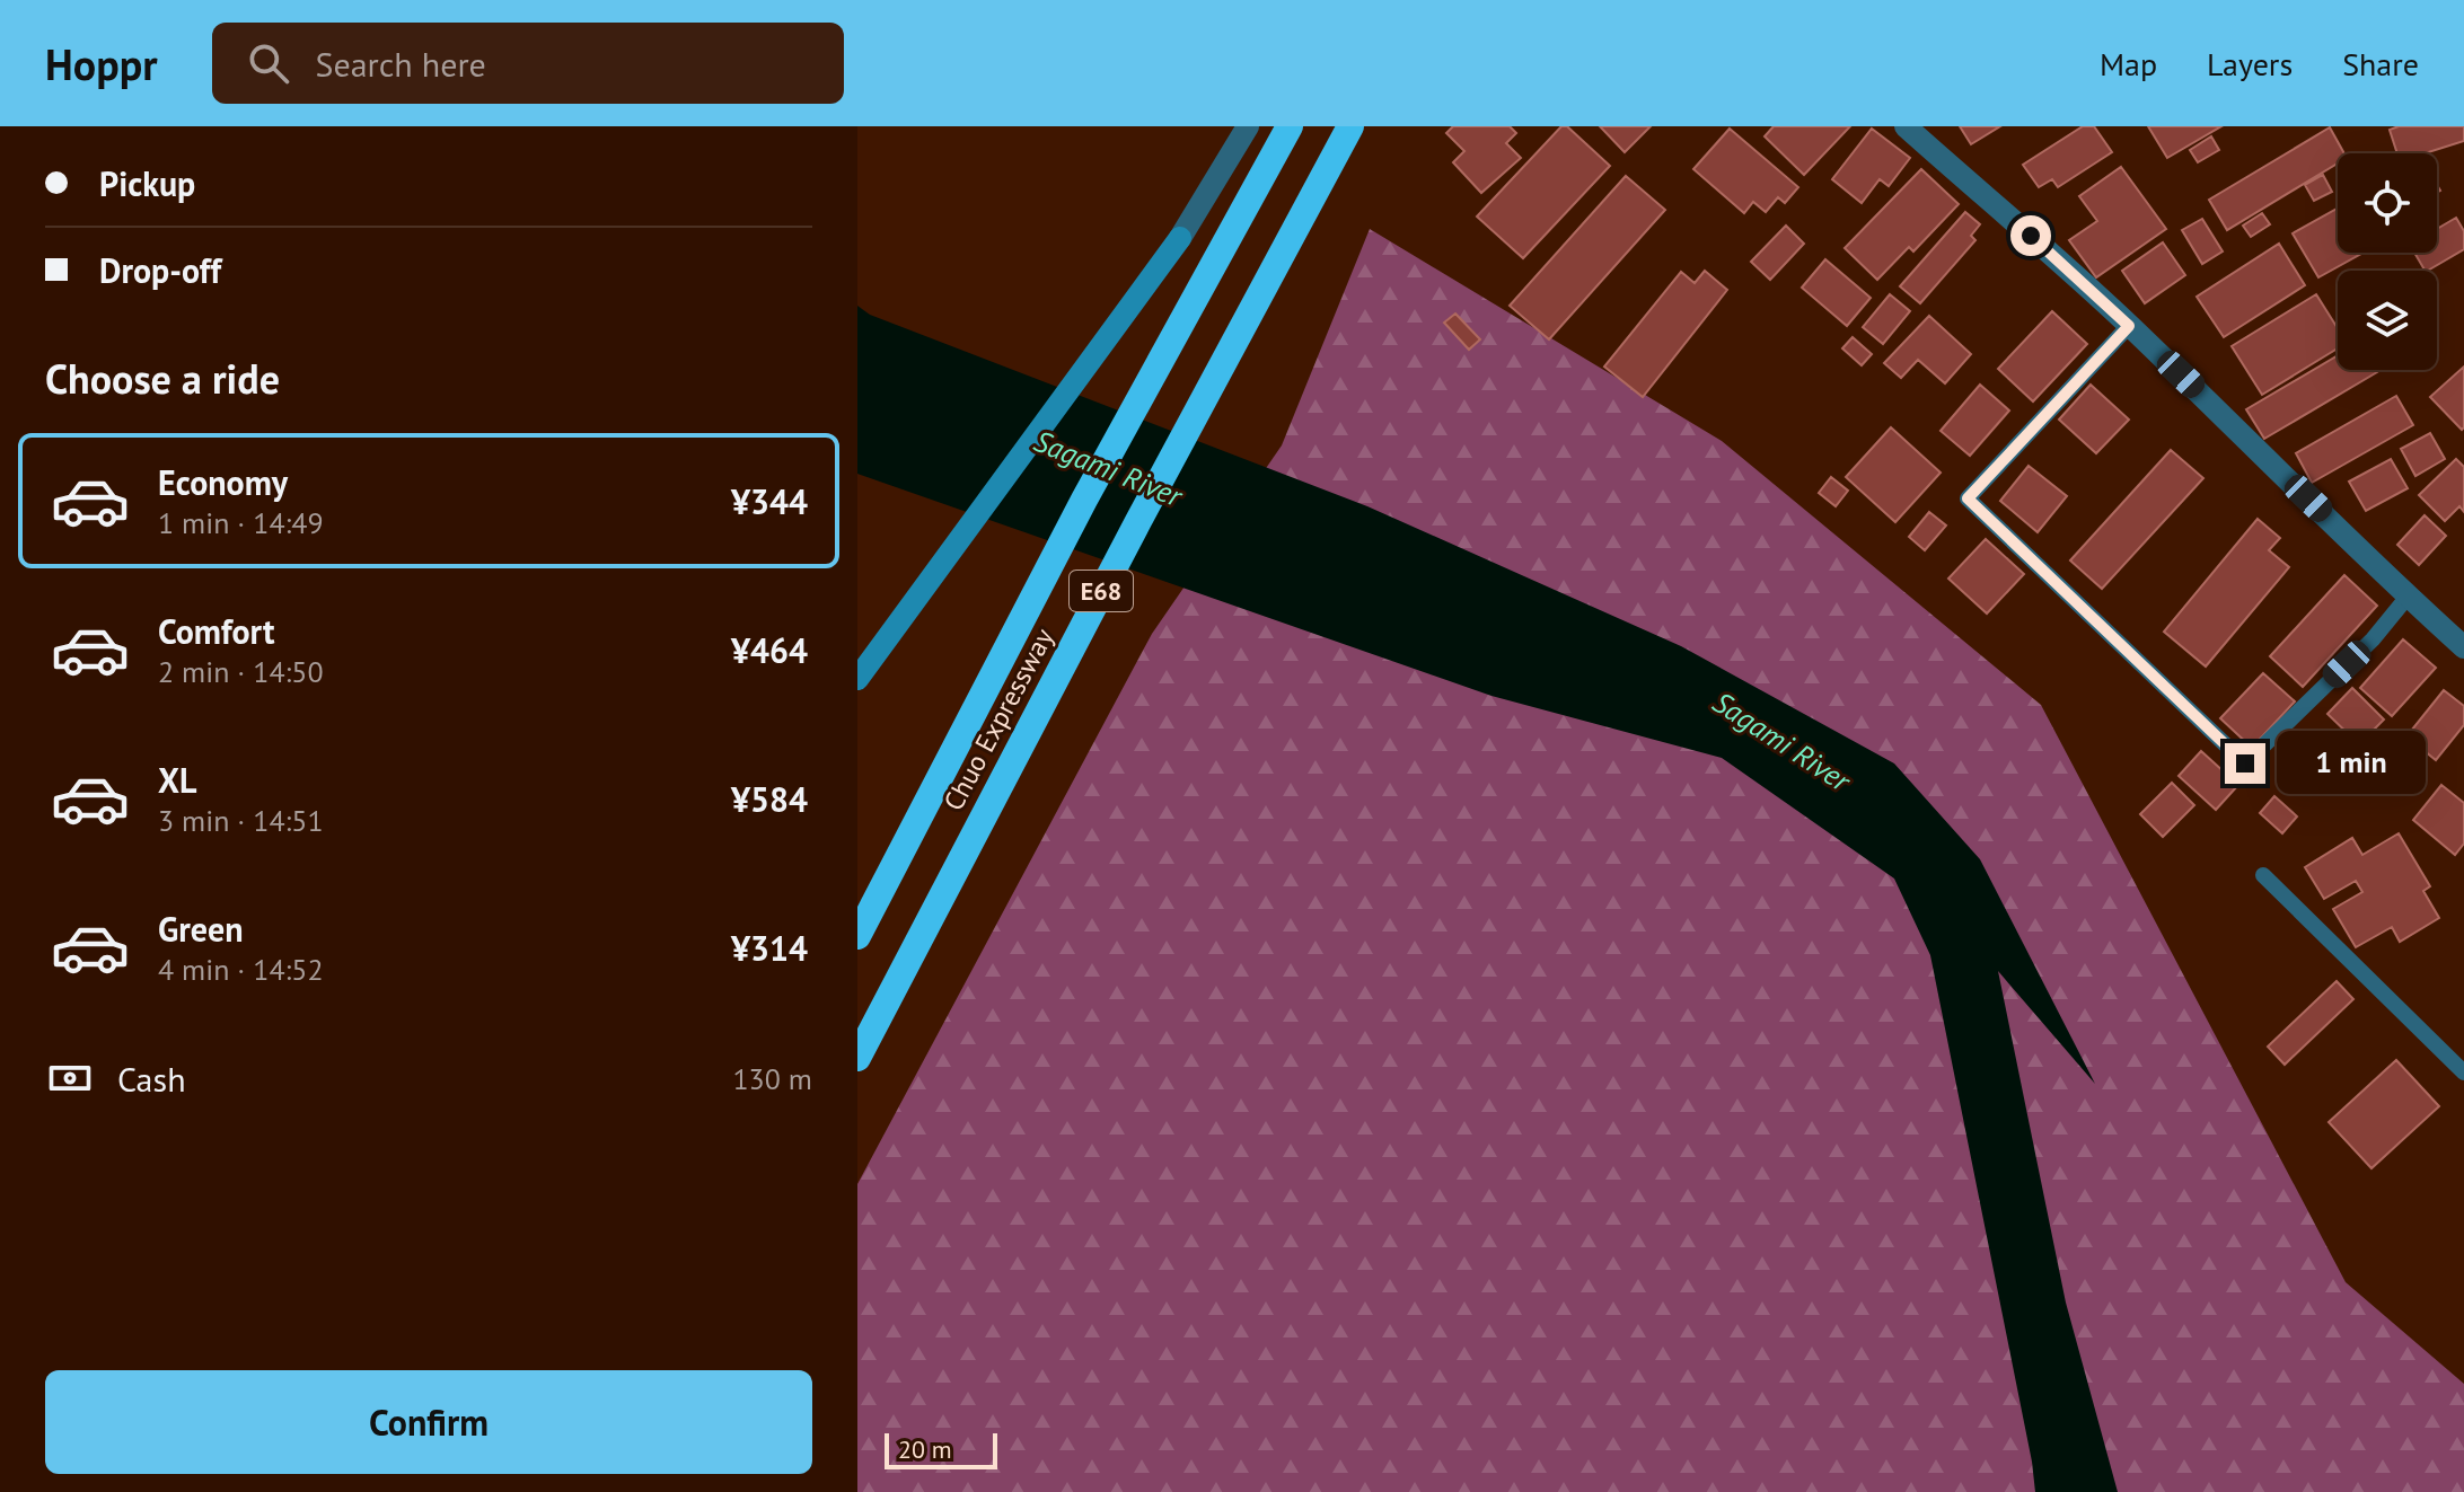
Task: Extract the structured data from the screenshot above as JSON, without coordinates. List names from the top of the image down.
{
  "streets": {
    "highway": ["E68", "Chuo Expressway"]
  },
  "water": ["Sagami River"],
  "scale_bar": "20 m",
  "page": {
    "header": "Hoppr",
    "search": "Search here",
    "nav": ["Map", "Layers", "Share"],
    "banner": ["Pickup", "Drop-off"],
    "heading": "Choose a ride",
    "list": [
      {
        "name": "Economy",
        "note": "1 min · 14:49",
        "value": "¥344"
      },
      {
        "name": "Comfort",
        "note": "2 min · 14:50",
        "value": "¥464"
      },
      {
        "name": "XL",
        "note": "3 min · 14:51",
        "value": "¥584"
      },
      {
        "name": "Green",
        "note": "4 min · 14:52",
        "value": "¥314"
      }
    ],
    "bubble": "1 min",
    "pay": ["Cash", "130 m"],
    "buttons": "Confirm",
    "scale": "20 m"
  }
}
